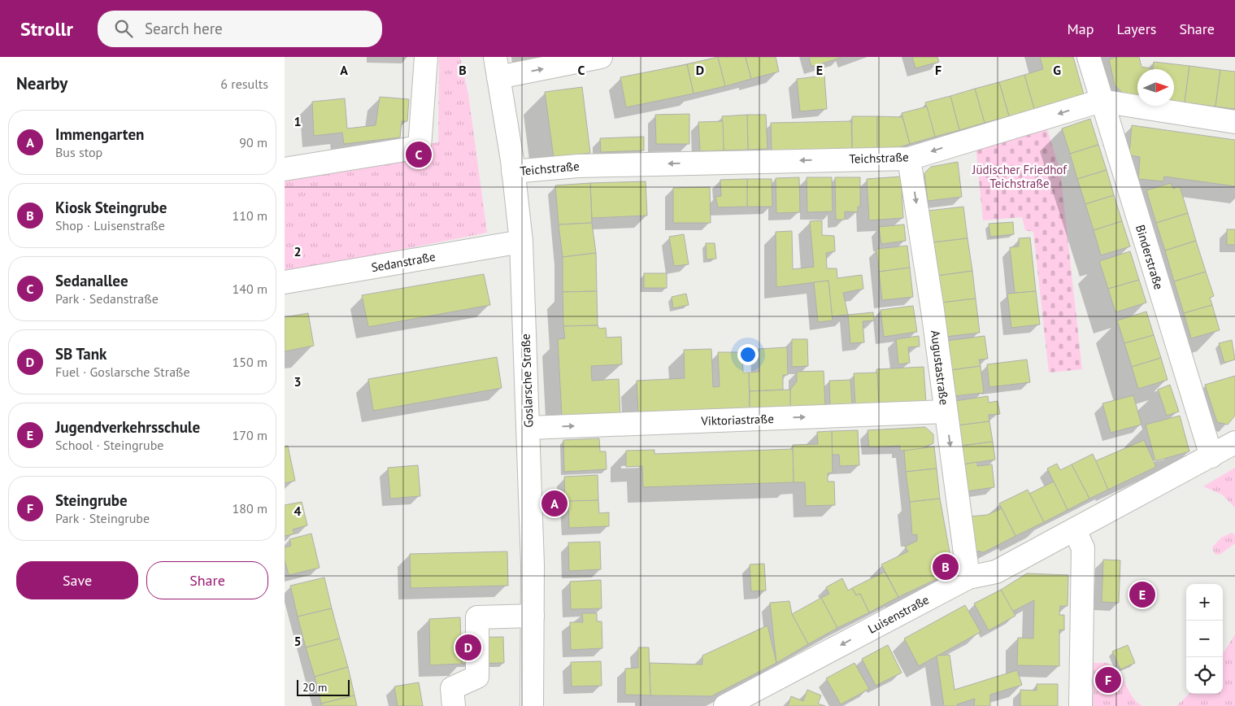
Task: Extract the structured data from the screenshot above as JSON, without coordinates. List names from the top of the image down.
{
  "streets": {
    "street": [
      "Teichstraße",
      "Binderstraße",
      "Sedanstraße",
      "Augustastraße",
      "Goslarsche Straße",
      "Viktoriastraße",
      "Luisenstraße"
    ]
  },
  "crossings": [
    ["Teichstraße", "Binderstraße"],
    ["Teichstraße", "Augustastraße"],
    ["Teichstraße", "Goslarsche Straße"],
    ["Binderstraße", "Luisenstraße"],
    ["Sedanstraße", "Goslarsche Straße"],
    ["Augustastraße", "Viktoriastraße"],
    ["Augustastraße", "Luisenstraße"],
    ["Goslarsche Straße", "Viktoriastraße"]
  ],
  "one_way": [
    "Teichstraße",
    "Augustastraße",
    "Viktoriastraße",
    "Luisenstraße"
  ],
  "parks": ["Jüdischer Friedhof Teichstraße"],
  "scale_bar": "20 m",
  "north": "right",
  "page": {
    "header": "Strollr",
    "search": "Search here",
    "nav": ["Map", "Layers", "Share"],
    "heading": ["Nearby", "6 results"],
    "list": [
      {
        "mark": "A",
        "name": "Immengarten",
        "note": "Bus stop",
        "value": "90 m"
      },
      {
        "mark": "B",
        "name": "Kiosk Steingrube",
        "note": "Shop · Luisenstraße",
        "value": "110 m"
      },
      {
        "mark": "C",
        "name": "Sedanallee",
        "note": "Park · Sedanstraße",
        "value": "140 m"
      },
      {
        "mark": "D",
        "name": "SB Tank",
        "note": "Fuel · Goslarsche Straße",
        "value": "150 m"
      },
      {
        "mark": "E",
        "name": "Jugendverkehrsschule",
        "note": "School · Steingrube",
        "value": "170 m"
      },
      {
        "mark": "F",
        "name": "Steingrube",
        "note": "Park · Steingrube",
        "value": "180 m"
      }
    ],
    "pins": [
      "C",
      "A",
      "B",
      "E",
      "D",
      "F"
    ],
    "buttons": ["Save", "Share"],
    "map_buttons": ["+", "−"],
    "scale": "20 m"
  },
  "grid": {
    "columns": [
      "A",
      "B",
      "C",
      "D",
      "E",
      "F",
      "G"
    ],
    "rows": [
      "1",
      "2",
      "3",
      "4",
      "5"
    ]
  }
}
